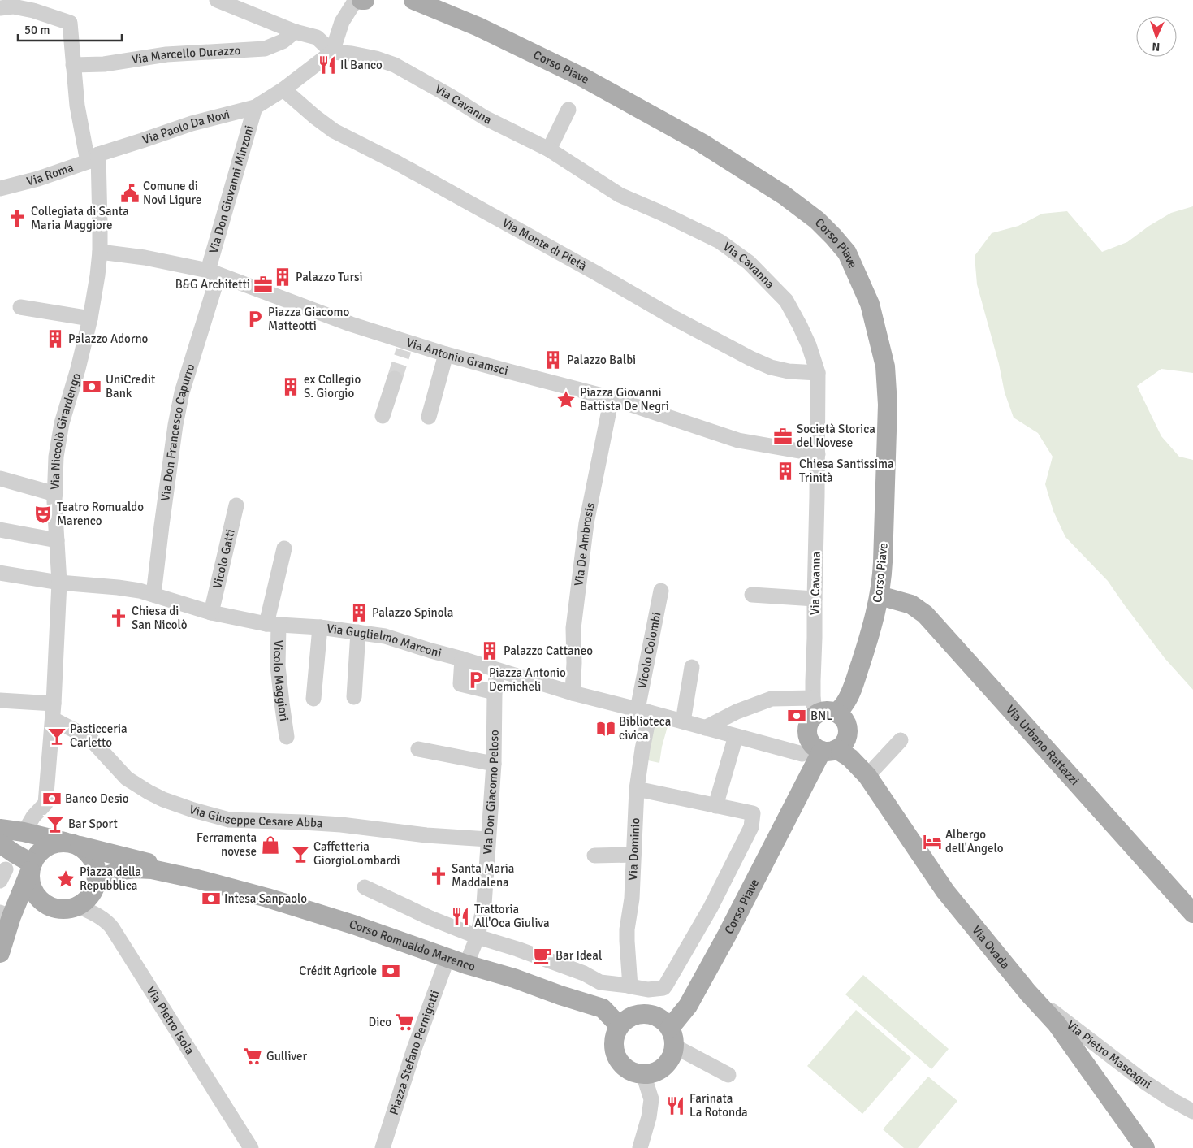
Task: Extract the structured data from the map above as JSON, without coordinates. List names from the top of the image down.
{
  "streets": {
    "main road": [
      "Corso Piave",
      "Via Urbano Rattazzi",
      "Corso Romualdo Marenco",
      "Via Ovada"
    ],
    "street": [
      "Via Marcello Durazzo",
      "Via Cavanna",
      "Via Paolo Da Novi",
      "Via Roma",
      "Via Don Giovanni Minzoni",
      "Via Monte di Pietà",
      "Via Antonio Gramsci",
      "Via Niccolò Girardengo",
      "Via Don Francesco Capurro",
      "Via De Ambrosis",
      "Vicolo Gatti",
      "Via Guglielmo Marconi",
      "Vicolo Colombi",
      "Vicolo Maggiori",
      "Via Don Giacomo Peloso",
      "Via Giuseppe Cesare Abba",
      "Via Dominio",
      "Via Pietro Isola",
      "Piazza Stefano Pernigotti",
      "Via Pietro Mascagni"
    ]
  },
  "crossings": [
    ["Via Marcello Durazzo", "Via Niccolò Girardengo"],
    ["Corso Piave", "Via Cavanna"],
    ["Corso Piave", "Via Guglielmo Marconi"],
    ["Corso Piave", "Via Urbano Rattazzi"],
    ["Corso Piave", "Corso Romualdo Marenco"],
    ["Corso Piave", "Via Ovada"],
    ["Via Cavanna", "Via Paolo Da Novi"],
    ["Via Cavanna", "Via Monte di Pietà"],
    ["Via Cavanna", "Via Antonio Gramsci"],
    ["Via Cavanna", "Via Guglielmo Marconi"],
    ["Via Cavanna", "Via Ovada"],
    ["Via Paolo Da Novi", "Via Roma"],
    ["Via Paolo Da Novi", "Via Don Giovanni Minzoni"],
    ["Via Paolo Da Novi", "Via Monte di Pietà"],
    ["Via Paolo Da Novi", "Via Niccolò Girardengo"],
    ["Via Roma", "Via Niccolò Girardengo"],
    ["Via Don Giovanni Minzoni", "Via Antonio Gramsci"],
    ["Via Don Giovanni Minzoni", "Via Don Francesco Capurro"],
    ["Via Antonio Gramsci", "Via Niccolò Girardengo"],
    ["Via Antonio Gramsci", "Via Don Francesco Capurro"],
    ["Via Antonio Gramsci", "Via De Ambrosis"],
    ["Via Niccolò Girardengo", "Via Guglielmo Marconi"],
    ["Via Niccolò Girardengo", "Via Giuseppe Cesare Abba"],
    ["Via Don Francesco Capurro", "Via Guglielmo Marconi"],
    ["Via De Ambrosis", "Via Guglielmo Marconi"],
    ["Vicolo Gatti", "Via Guglielmo Marconi"],
    ["Via Guglielmo Marconi", "Vicolo Colombi"],
    ["Via Guglielmo Marconi", "Vicolo Maggiori"],
    ["Via Guglielmo Marconi", "Via Don Giacomo Peloso"],
    ["Via Guglielmo Marconi", "Via Dominio"],
    ["Via Guglielmo Marconi", "Via Ovada"],
    ["Vicolo Colombi", "Via Dominio"],
    ["Via Don Giacomo Peloso", "Via Giuseppe Cesare Abba"],
    ["Via Don Giacomo Peloso", "Corso Romualdo Marenco"],
    ["Corso Romualdo Marenco", "Via Pietro Isola"],
    ["Corso Romualdo Marenco", "Piazza Stefano Pernigotti"],
    ["Via Ovada", "Via Pietro Mascagni"]
  ],
  "places": {
    "restaurant": ["Il Banco", "Trattoria All'Oca Giuliva", "Farinata La Rotonda"],
    "public building": ["Comune di Novi Ligure"],
    "church": ["Collegiata di Santa Maria Maggiore", "Chiesa di San Nicolò", "Santa Maria Maddalena"],
    "building": [
      "Palazzo Tursi",
      "Palazzo Adorno",
      "Palazzo Balbi",
      "ex Collegio S. Giorgio",
      "Chiesa Santissima Trinità",
      "Palazzo Spinola",
      "Palazzo Cattaneo"
    ],
    "office": ["B&G Architetti", "Società Storica del Novese"],
    "parking": ["Piazza Giacomo Matteotti", "Piazza Antonio Demicheli"],
    "bank": [
      "UniCredit Bank",
      "BNL",
      "Banco Desio",
      "Intesa Sanpaolo",
      "Crédit Agricole"
    ],
    "place": ["Piazza Giovanni Battista De Negri", "Piazza della Repubblica"],
    "theatre": ["Teatro Romualdo Marenco"],
    "library": ["Biblioteca civica"],
    "bar": ["Pasticceria Carletto", "Bar Sport", "Caffetteria GiorgioLombardi"],
    "hotel": ["Albergo dell'Angelo"],
    "shop": ["Ferramenta novese"],
    "cafe": ["Bar Ideal"],
    "supermarket": ["Dico", "Gulliver"]
  },
  "scale_bar": "50 m",
  "north": "bottom"
}
